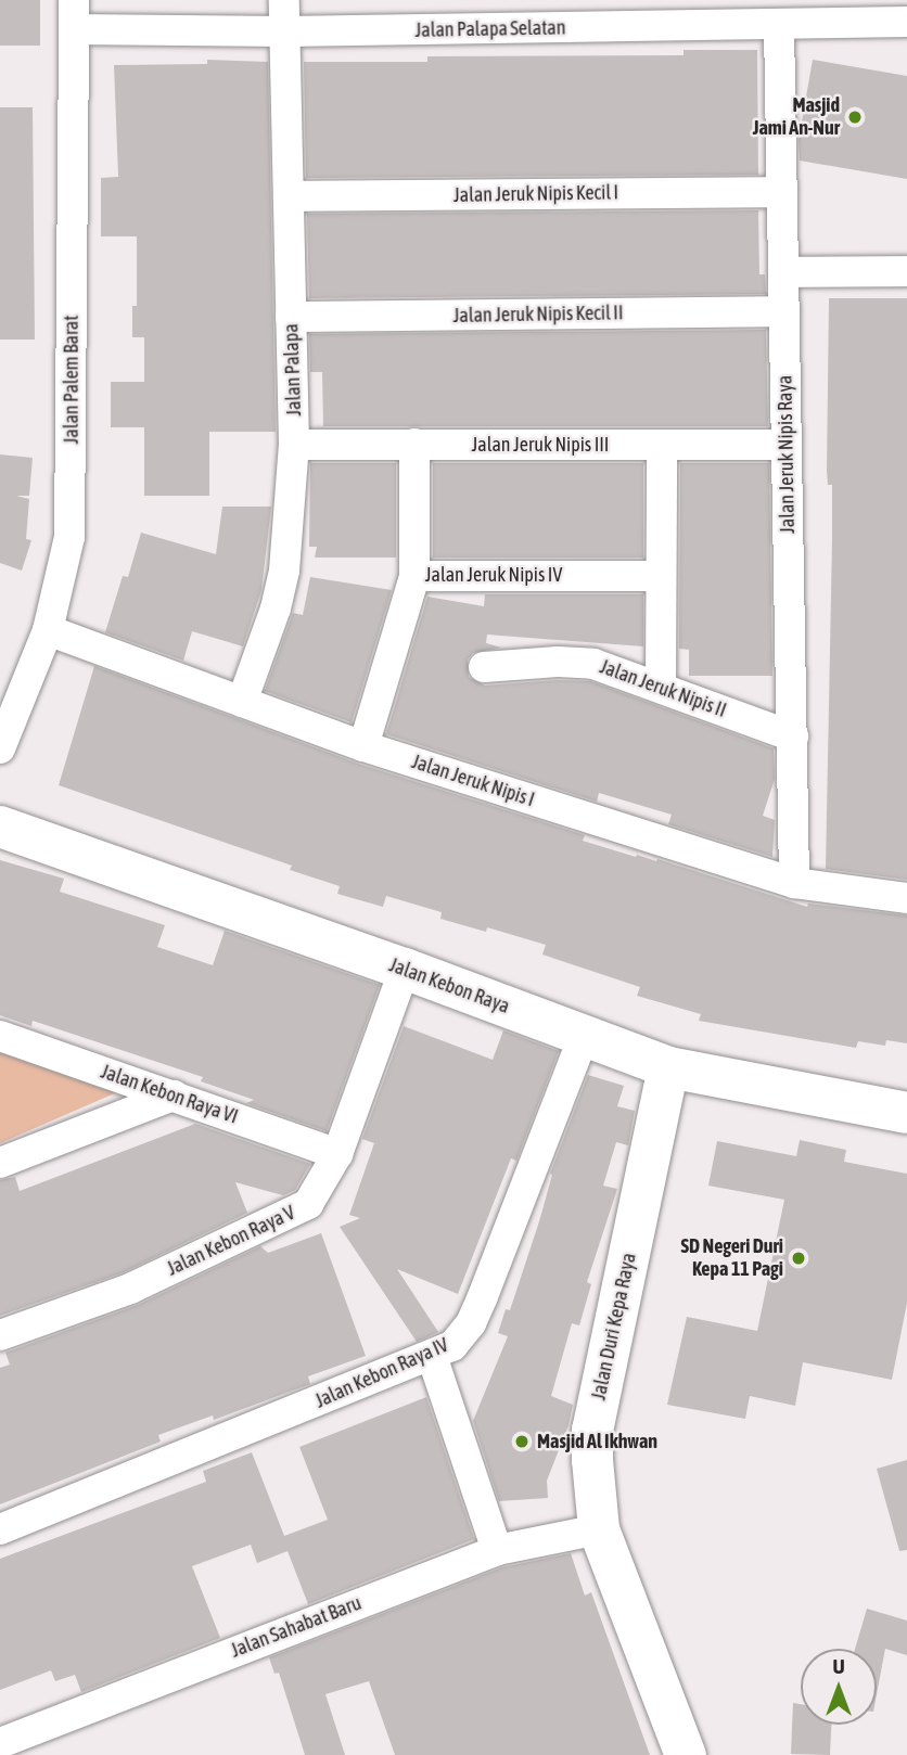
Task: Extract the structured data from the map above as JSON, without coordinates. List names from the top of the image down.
{
  "streets": {
    "street": [
      "Jalan Palapa Selatan",
      "Jalan Jeruk Nipis Kecil I",
      "Jalan Jeruk Nipis Kecil II",
      "Jalan Palapa",
      "Jalan Palem Barat",
      "Jalan Jeruk Nipis III",
      "Jalan Jeruk Nipis Raya",
      "Jalan Jeruk Nipis IV",
      "Jalan Jeruk Nipis II",
      "Jalan Jeruk Nipis I",
      "Jalan Kebon Raya",
      "Jalan Kebon Raya VI",
      "Jalan Kebon Raya V",
      "Jalan Duri Kepa Raya",
      "Jalan Kebon Raya IV",
      "Jalan Sahabat Baru"
    ]
  },
  "crossings": [
    ["Jalan Palapa Selatan", "Jalan Palapa"],
    ["Jalan Palapa Selatan", "Jalan Palem Barat"],
    ["Jalan Palapa Selatan", "Jalan Jeruk Nipis Raya"],
    ["Jalan Jeruk Nipis Kecil I", "Jalan Palapa"],
    ["Jalan Jeruk Nipis Kecil I", "Jalan Jeruk Nipis Raya"],
    ["Jalan Jeruk Nipis Kecil II", "Jalan Palapa"],
    ["Jalan Jeruk Nipis Kecil II", "Jalan Jeruk Nipis Raya"],
    ["Jalan Palapa", "Jalan Jeruk Nipis III"],
    ["Jalan Palapa", "Jalan Jeruk Nipis I"],
    ["Jalan Palem Barat", "Jalan Jeruk Nipis I"],
    ["Jalan Jeruk Nipis III", "Jalan Jeruk Nipis Raya"],
    ["Jalan Jeruk Nipis Raya", "Jalan Jeruk Nipis II"],
    ["Jalan Jeruk Nipis Raya", "Jalan Jeruk Nipis I"],
    ["Jalan Jeruk Nipis IV", "Jalan Jeruk Nipis I"],
    ["Jalan Kebon Raya", "Jalan Kebon Raya V"],
    ["Jalan Kebon Raya", "Jalan Duri Kepa Raya"],
    ["Jalan Kebon Raya", "Jalan Kebon Raya IV"],
    ["Jalan Kebon Raya VI", "Jalan Kebon Raya V"],
    ["Jalan Duri Kepa Raya", "Jalan Sahabat Baru"]
  ],
  "places": ["Masjid Jami An-Nur", "SD Negeri Duri Kepa 11 Pagi", "Masjid Al Ikhwan"],
  "north": "top"
}
